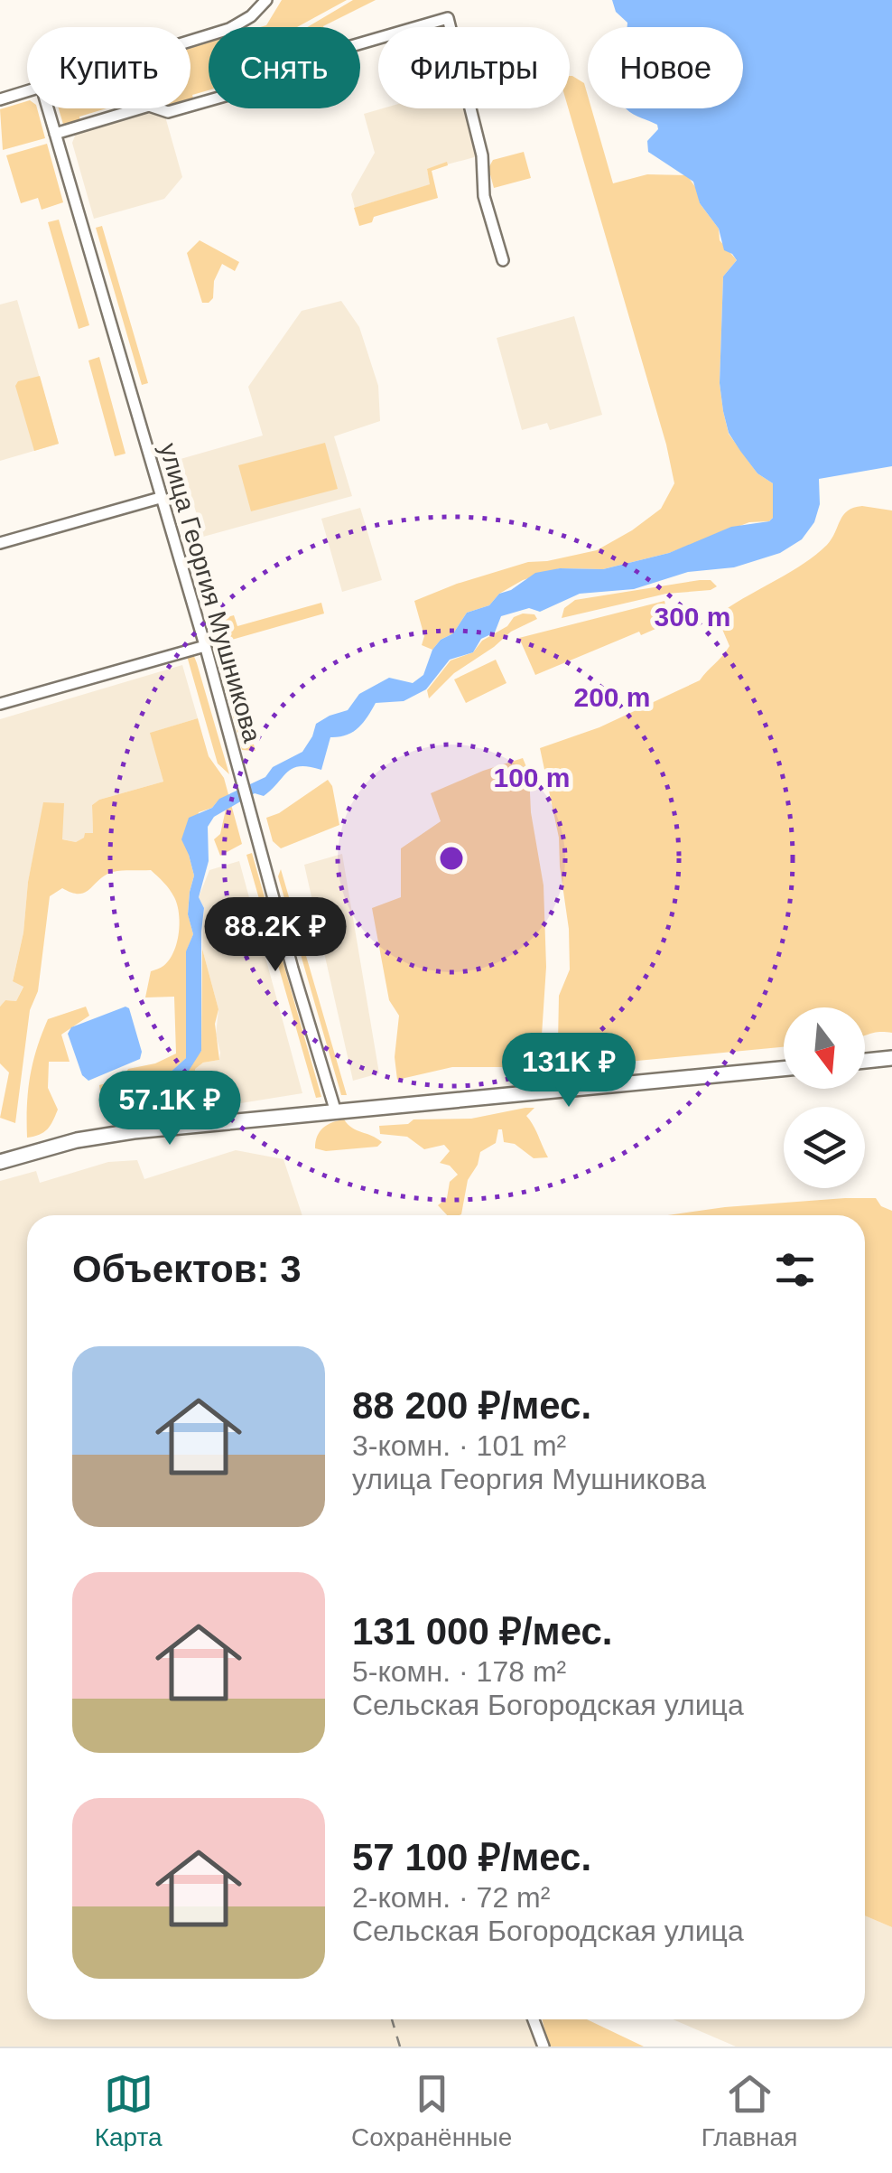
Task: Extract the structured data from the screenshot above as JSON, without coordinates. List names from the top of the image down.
{
  "streets": {
    "street": ["улица Георгия Мушникова"]
  },
  "north": "bottom",
  "page": {
    "chip": [
      "Купить",
      "Снять",
      "Фильтры",
      "Новое"
    ],
    "price": ["88.2K ₽", "131K ₽", "57.1K ₽"],
    "heading": "Объектов: 3",
    "list": [
      {
        "name": "88 200 ₽/мес.",
        "note": "3-комн. · 101 m² · улица Георгия Мушникова"
      },
      {
        "name": "131 000 ₽/мес.",
        "note": "5-комн. · 178 m² · Сельская Богородская улица"
      },
      {
        "name": "57 100 ₽/мес.",
        "note": "2-комн. · 72 m² · Сельская Богородская улица"
      }
    ],
    "tabs": ["Карта", "Сохранённые", "Главная"]
  },
  "rings": ["300 m", "200 m", "100 m"]
}
